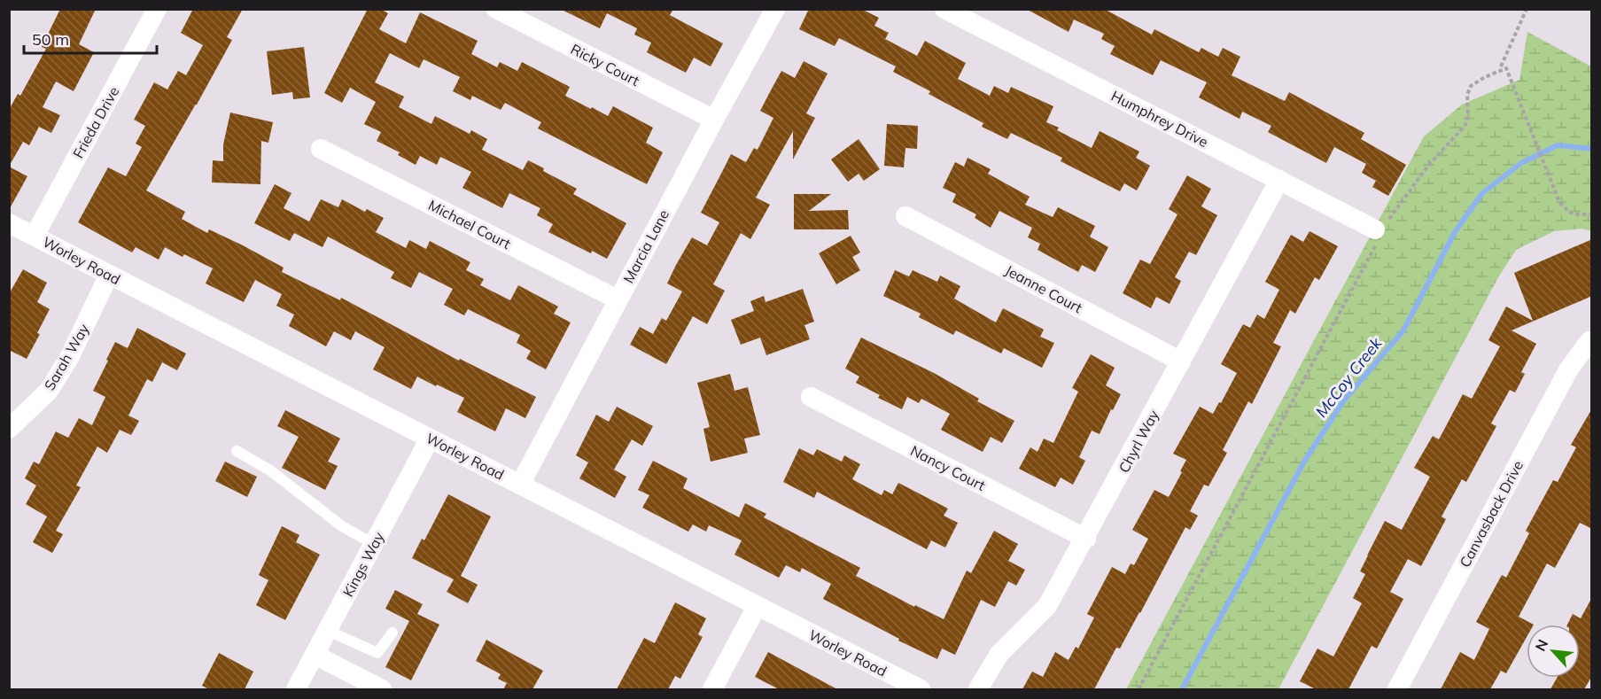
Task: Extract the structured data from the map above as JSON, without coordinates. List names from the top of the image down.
{
  "streets": {
    "street": [
      "Ricky Court",
      "Humphrey Drive",
      "Frieda Drive",
      "Michael Court",
      "Marcia Lane",
      "Worley Road",
      "Jeanne Court",
      "Sarah Way",
      "Chyrl Way",
      "Nancy Court",
      "Canvasback Drive",
      "Kings Way"
    ]
  },
  "crossings": [
    ["Ricky Court", "Marcia Lane"],
    ["Humphrey Drive", "Chyrl Way"],
    ["Frieda Drive", "Worley Road"],
    ["Michael Court", "Marcia Lane"],
    ["Marcia Lane", "Worley Road"],
    ["Worley Road", "Sarah Way"],
    ["Worley Road", "Kings Way"],
    ["Jeanne Court", "Chyrl Way"],
    ["Chyrl Way", "Nancy Court"]
  ],
  "water": ["McCoy Creek"],
  "scale_bar": "50 m",
  "north": "top left"
}
